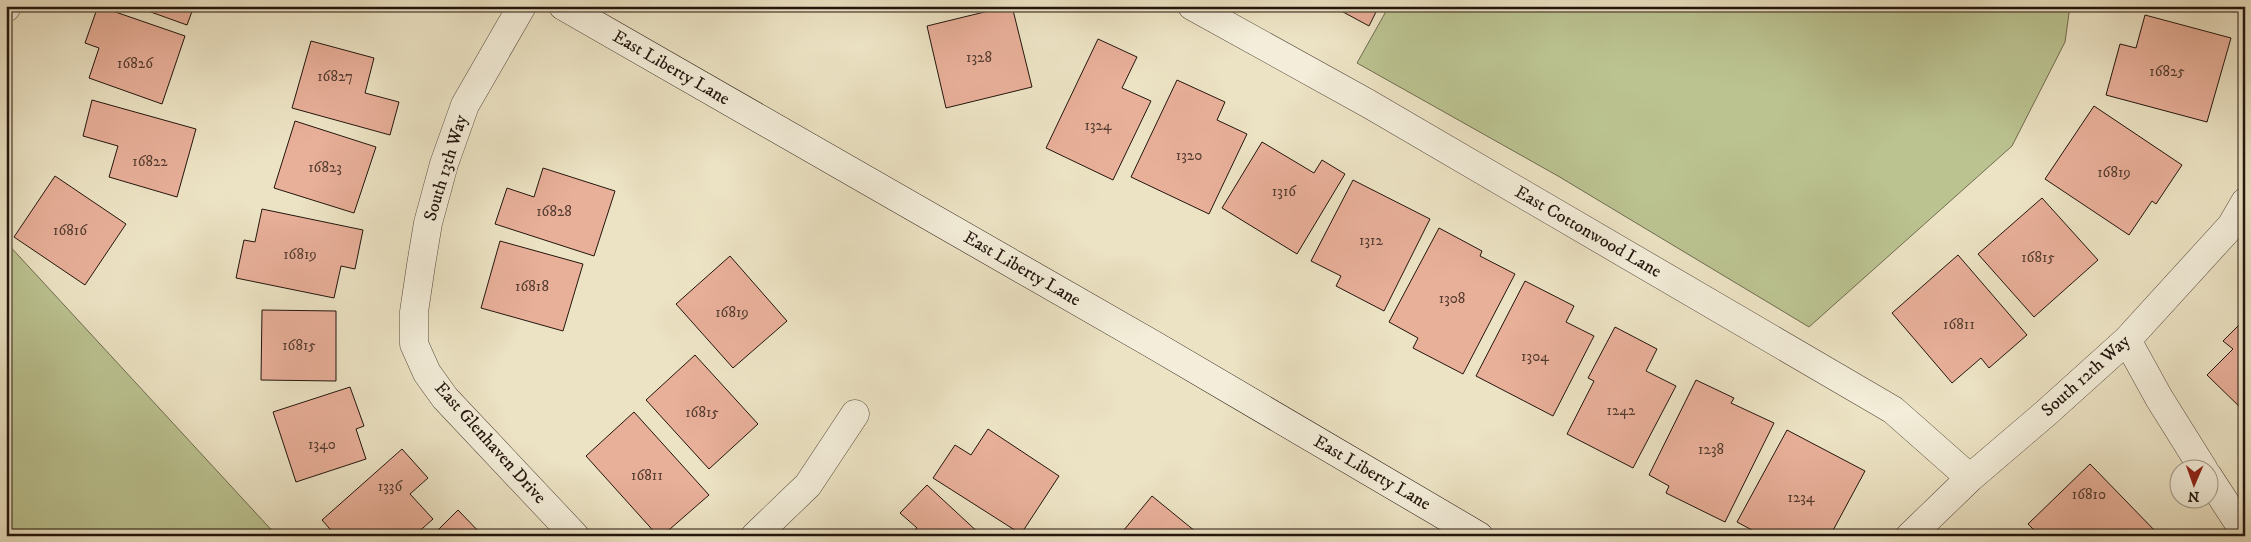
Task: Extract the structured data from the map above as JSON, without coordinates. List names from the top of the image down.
{
  "streets": {
    "street": [
      "East Liberty Lane",
      "South 13th Way",
      "East Cottonwood Lane",
      "South 12th Way",
      "East Glenhaven Drive"
    ]
  },
  "crossings": [
    ["South 13th Way", "East Glenhaven Drive"],
    ["East Cottonwood Lane", "South 12th Way"]
  ],
  "house_numbers": [
    "1328",
    "16826",
    "16825",
    "16827",
    "1324",
    "1320",
    "16822",
    "16823",
    "16819",
    "1316",
    "16828",
    "16816",
    "1312",
    "16819",
    "16815",
    "16818",
    "1308",
    "16819",
    "16811",
    "16815",
    "1304",
    "1242",
    "16815",
    "1340",
    "1238",
    "16811",
    "1336",
    "16810",
    "1234"
  ],
  "north": "bottom"
}
